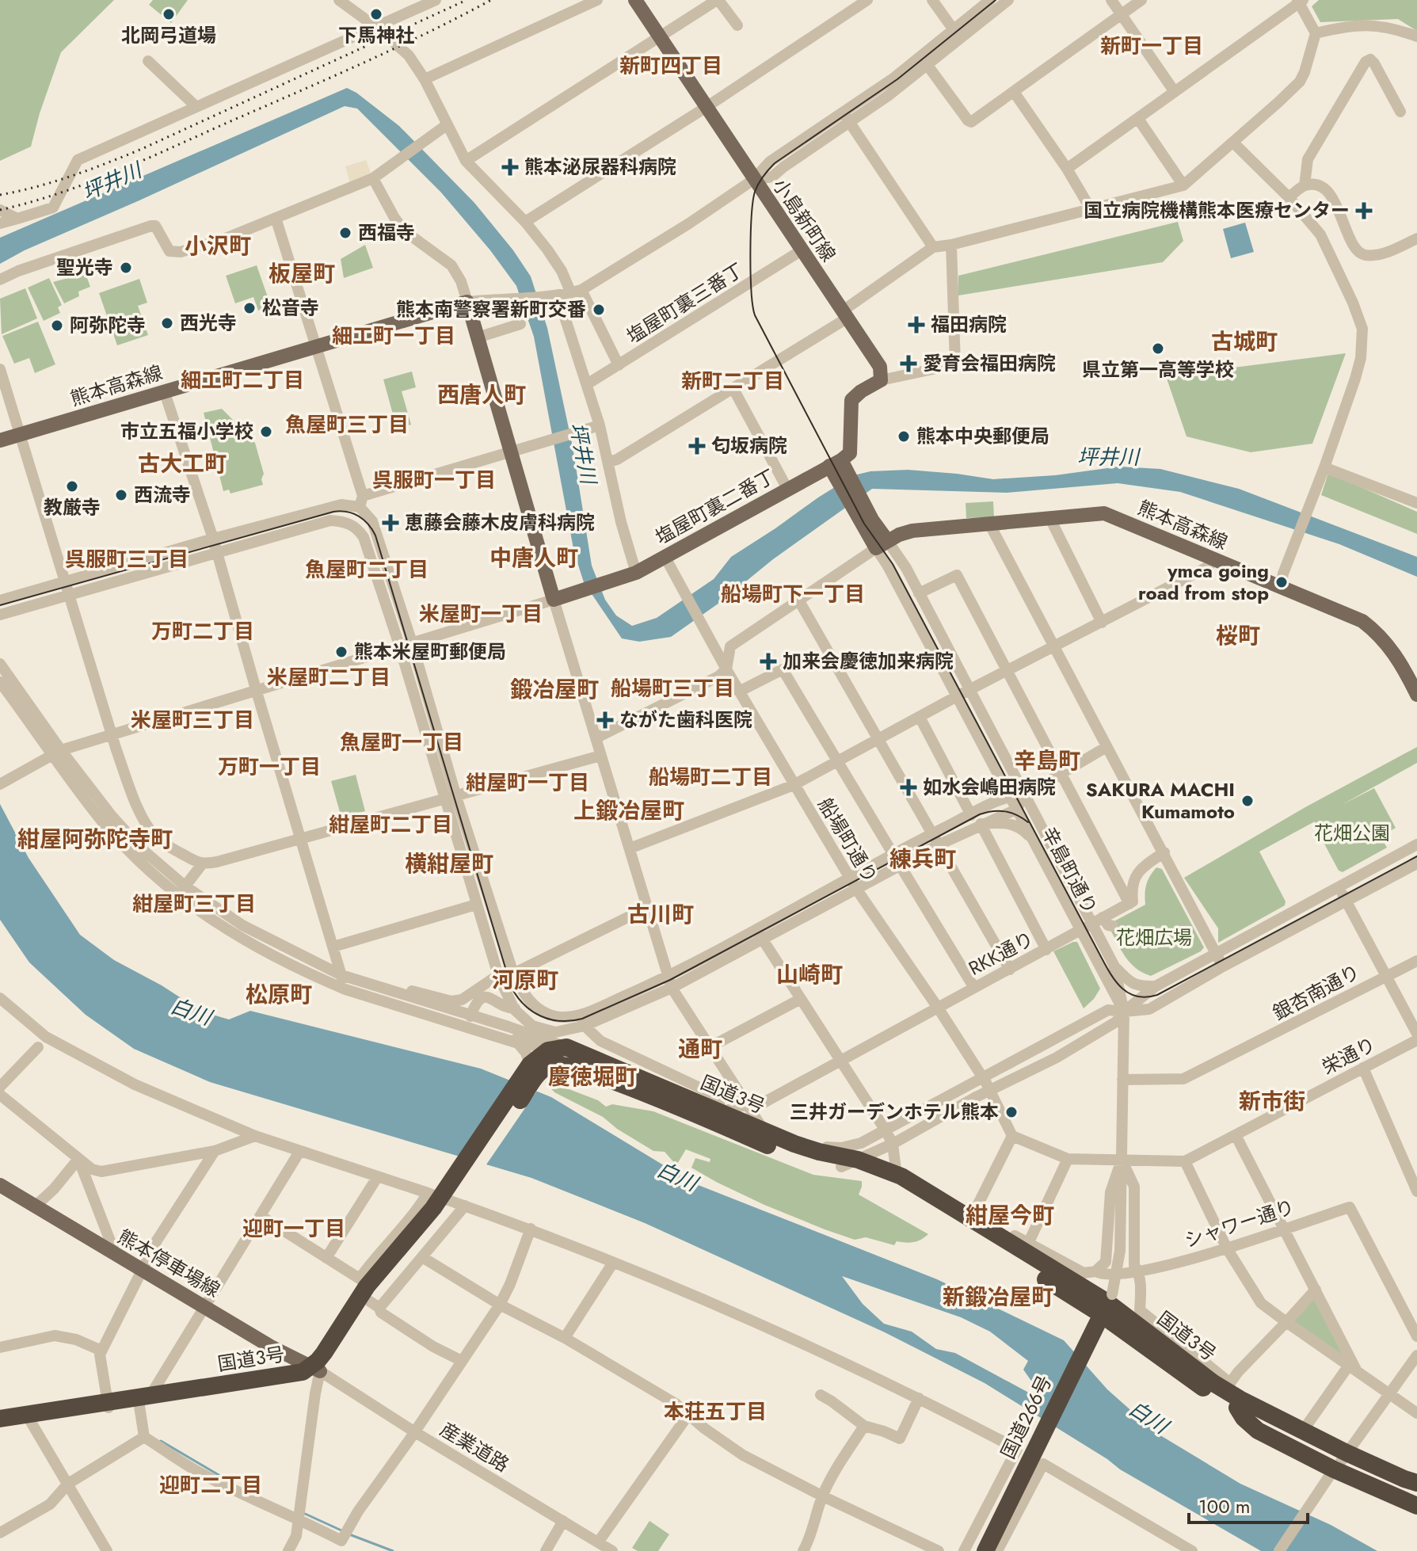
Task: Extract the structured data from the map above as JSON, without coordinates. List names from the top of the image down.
{
  "streets": {
    "highway": ["国道3号", "国道266号"],
    "main road": [
      "小島新町線",
      "熊本高森線",
      "塩屋町裏二番丁",
      "熊本停車場線"
    ],
    "street": [
      "塩屋町裏三番丁",
      "船場町通り",
      "辛島町通り",
      "RKK通り",
      "銀杏南通り",
      "栄通り",
      "シャワー通り",
      "産業道路"
    ]
  },
  "crossings": [
    ["小島新町線", "塩屋町裏三番丁"],
    ["熊本高森線", "辛島町通り"],
    ["塩屋町裏二番丁", "船場町通り"],
    ["船場町通り", "RKK通り"],
    ["辛島町通り", "RKK通り"],
    ["RKK通り", "国道3号"],
    ["国道3号", "シャワー通り"],
    ["国道3号", "熊本停車場線"],
    ["国道3号", "国道266号"],
    ["国道3号", "産業道路"],
    ["熊本停車場線", "産業道路"]
  ],
  "districts": [
    "新町一丁目",
    "新町四丁目",
    "小沢町",
    "板屋町",
    "細工町一丁目",
    "古城町",
    "細工町二丁目",
    "新町二丁目",
    "西唐人町",
    "魚屋町三丁目",
    "古大工町",
    "呉服町一丁目",
    "中唐人町",
    "呉服町三丁目",
    "魚屋町二丁目",
    "船場町下一丁目",
    "米屋町一丁目",
    "万町二丁目",
    "桜町",
    "米屋町二丁目",
    "船場町三丁目",
    "鍛冶屋町",
    "米屋町三丁目",
    "魚屋町一丁目",
    "辛島町",
    "万町一丁目",
    "船場町二丁目",
    "紺屋町一丁目",
    "上鍛冶屋町",
    "紺屋町二丁目",
    "紺屋阿弥陀寺町",
    "練兵町",
    "横紺屋町",
    "紺屋町三丁目",
    "古川町",
    "山崎町",
    "河原町",
    "松原町",
    "通町",
    "慶徳堀町",
    "新市街",
    "紺屋今町",
    "迎町一丁目",
    "新鍛冶屋町",
    "本荘五丁目",
    "迎町二丁目"
  ],
  "water": ["坪井川", "白川"],
  "parks": ["花畑公園", "花畑広場"],
  "places": {
    "other": [
      "北岡弓道場",
      "下馬神社",
      "西福寺",
      "聖光寺",
      "松音寺",
      "熊本南警察署新町交番",
      "西光寺",
      "阿弥陀寺",
      "県立第一高等学校",
      "市立五福小学校",
      "熊本中央郵便局",
      "教厳寺",
      "西流寺",
      "ymca going road from stop",
      "熊本米屋町郵便局",
      "SAKURA MACHI Kumamoto",
      "三井ガーデンホテル熊本"
    ],
    "health": [
      "熊本泌尿器科病院",
      "国立病院機構熊本医療センター",
      "福田病院",
      "愛育会福田病院",
      "匂坂病院",
      "恵藤会藤木皮膚科病院",
      "加来会慶徳加来病院",
      "ながた歯科医院",
      "如水会嶋田病院"
    ]
  },
  "scale_bar": "100 m"
}
